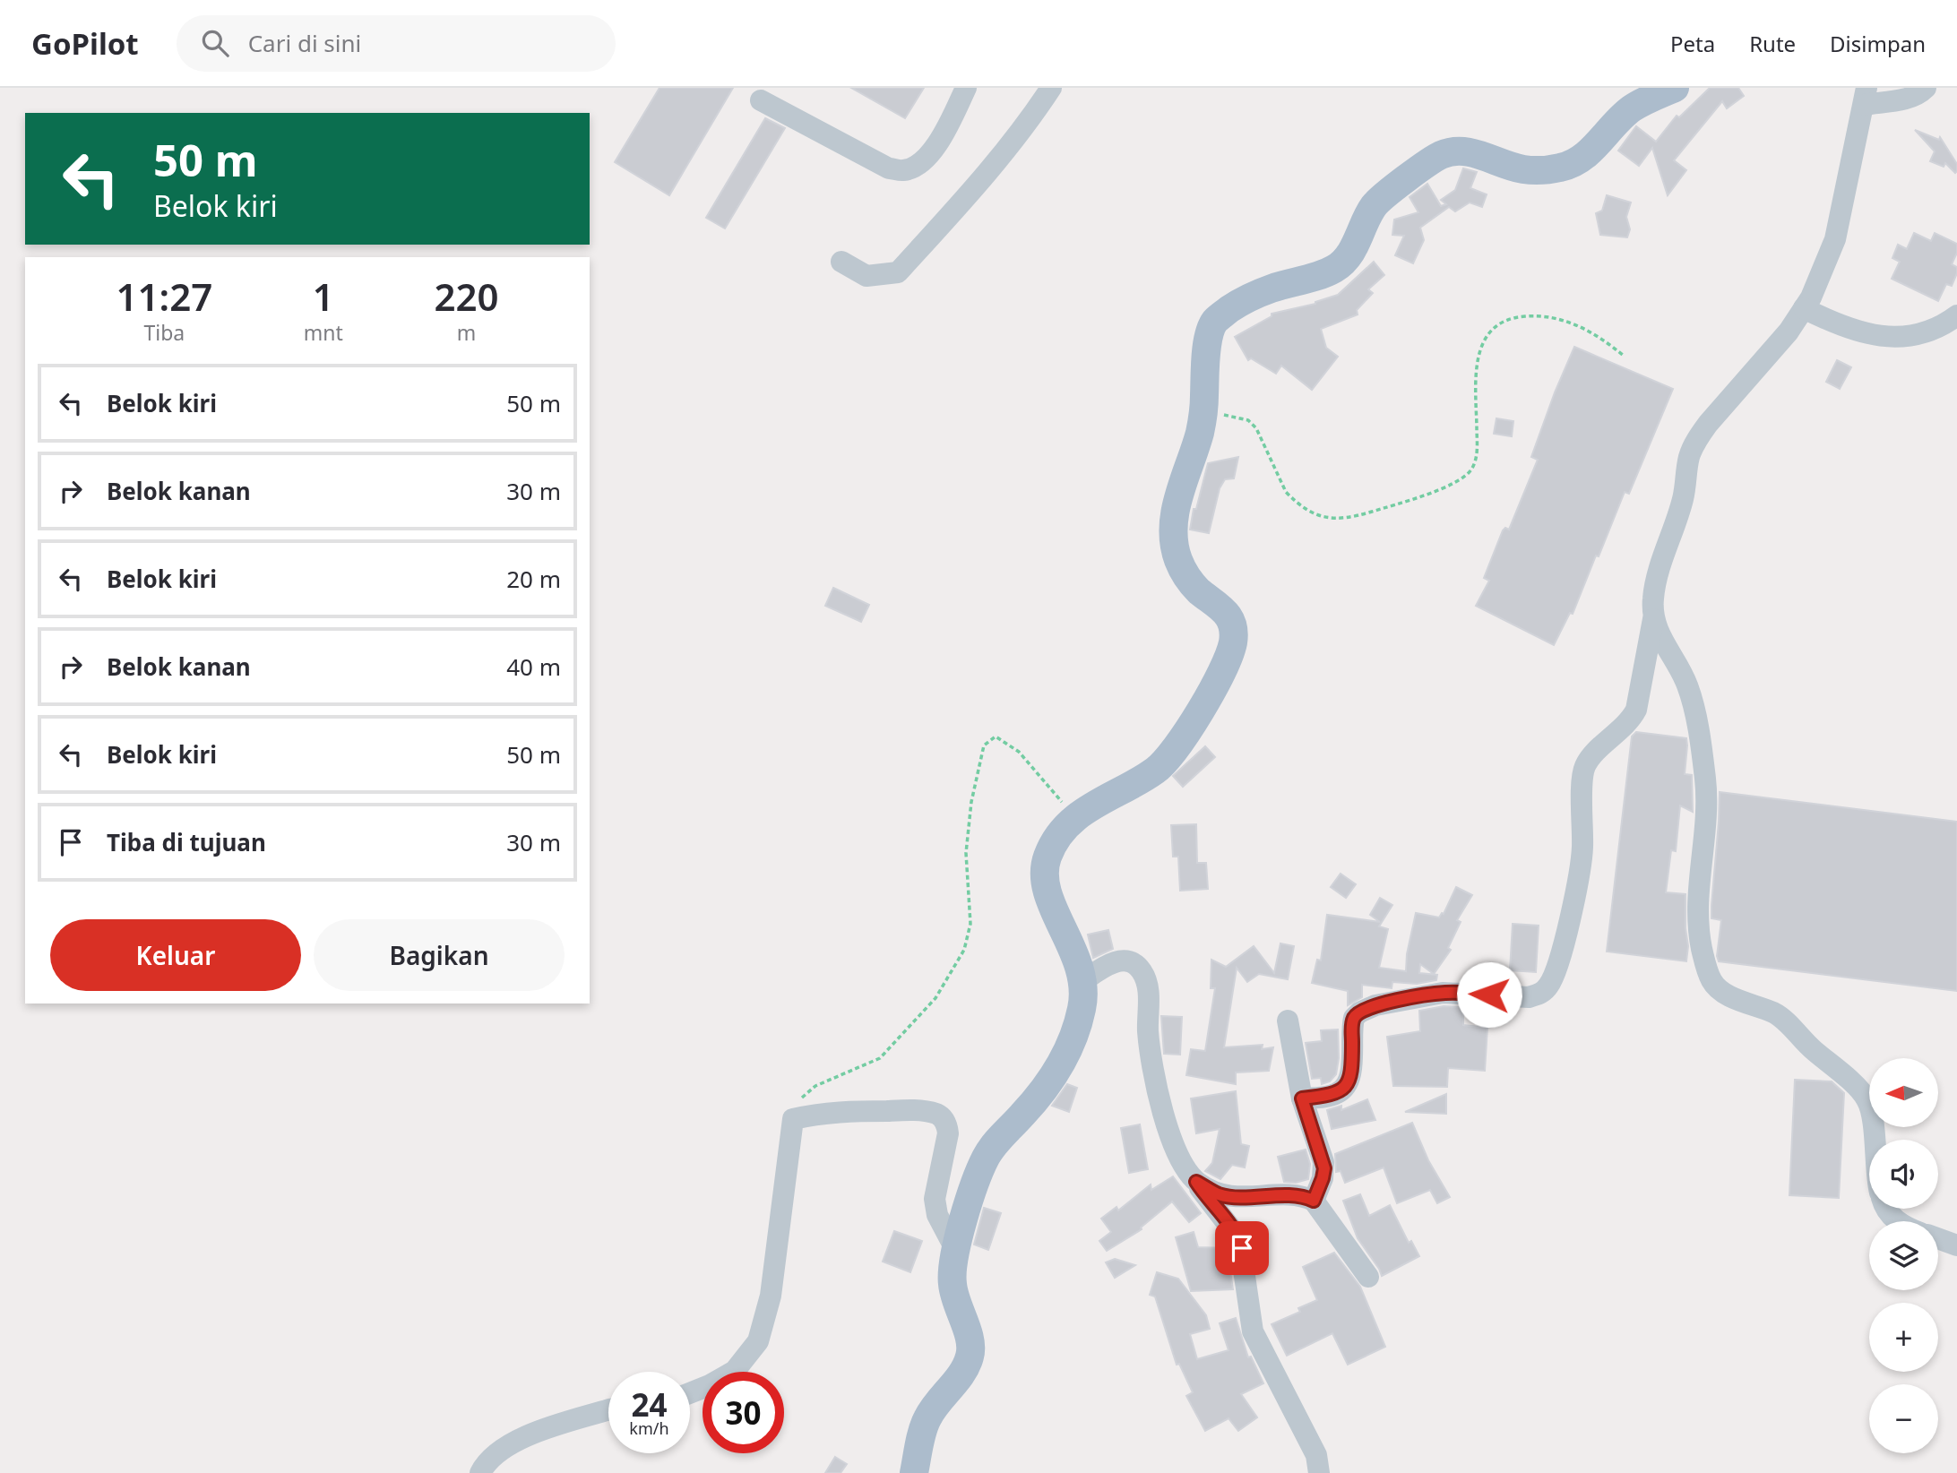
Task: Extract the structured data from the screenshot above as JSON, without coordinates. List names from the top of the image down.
{
  "north": "left",
  "page": {
    "header": "GoPilot",
    "search": "Cari di sini",
    "nav": ["Peta", "Rute", "Disimpan"],
    "turn": ["50 m", "Belok kiri"],
    "eta": [
      "11:27",
      "Tiba",
      "1",
      "mnt",
      "220",
      "m"
    ],
    "list": [
      {
        "name": "Belok kiri",
        "value": "50 m"
      },
      {
        "name": "Belok kanan",
        "value": "30 m"
      },
      {
        "name": "Belok kiri",
        "value": "20 m"
      },
      {
        "name": "Belok kanan",
        "value": "40 m"
      },
      {
        "name": "Belok kiri",
        "value": "50 m"
      },
      {
        "name": "Tiba di tujuan",
        "value": "30 m"
      }
    ],
    "buttons": ["Keluar", "Bagikan"],
    "map_buttons": ["+", "−"],
    "speed": "24 km/h",
    "limit": "30"
  }
}
